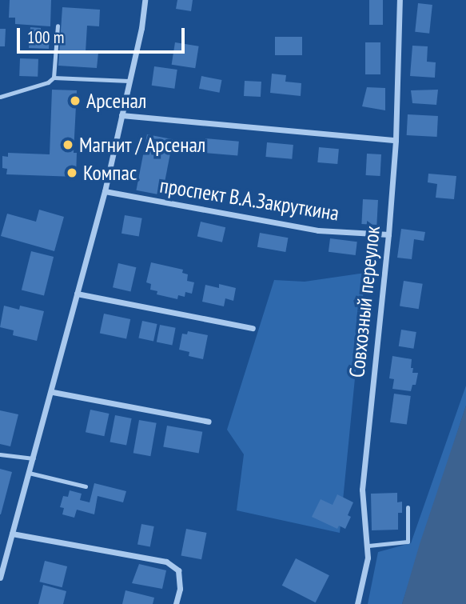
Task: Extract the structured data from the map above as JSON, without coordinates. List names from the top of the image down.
{
  "streets": {
    "street": ["проспект В.А.Закруткина", "Совхозный переулок"]
  },
  "crossings": [
    ["проспект В.А.Закруткина", "Совхозный переулок"]
  ],
  "places": ["Арсенал", "Магнит / Арсенал", "Компас"],
  "scale_bar": "100 m"
}
